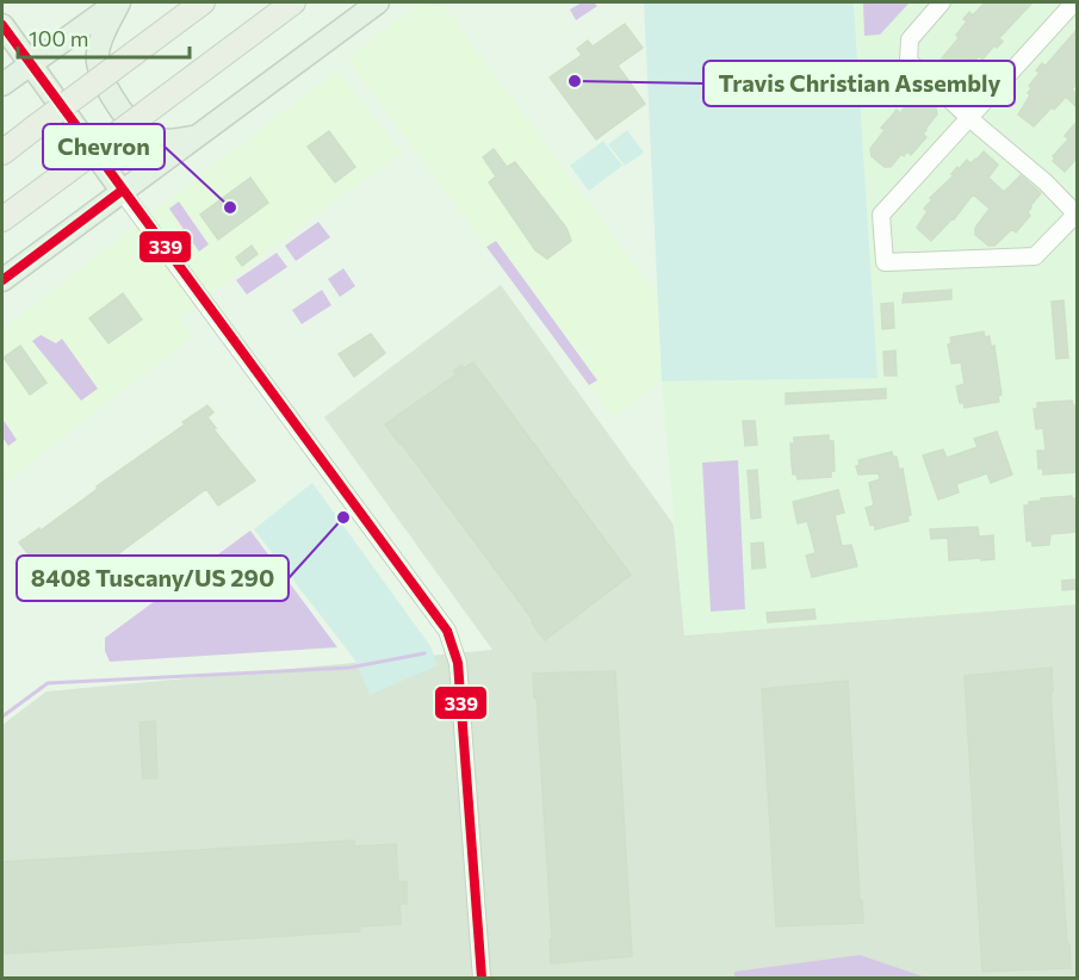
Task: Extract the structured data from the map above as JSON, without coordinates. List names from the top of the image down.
{
  "places": ["Travis Christian Assembly", "Chevron", "8408 Tuscany/US 290"],
  "lines": ["transit line 339"],
  "scale_bar": "100 m"
}
